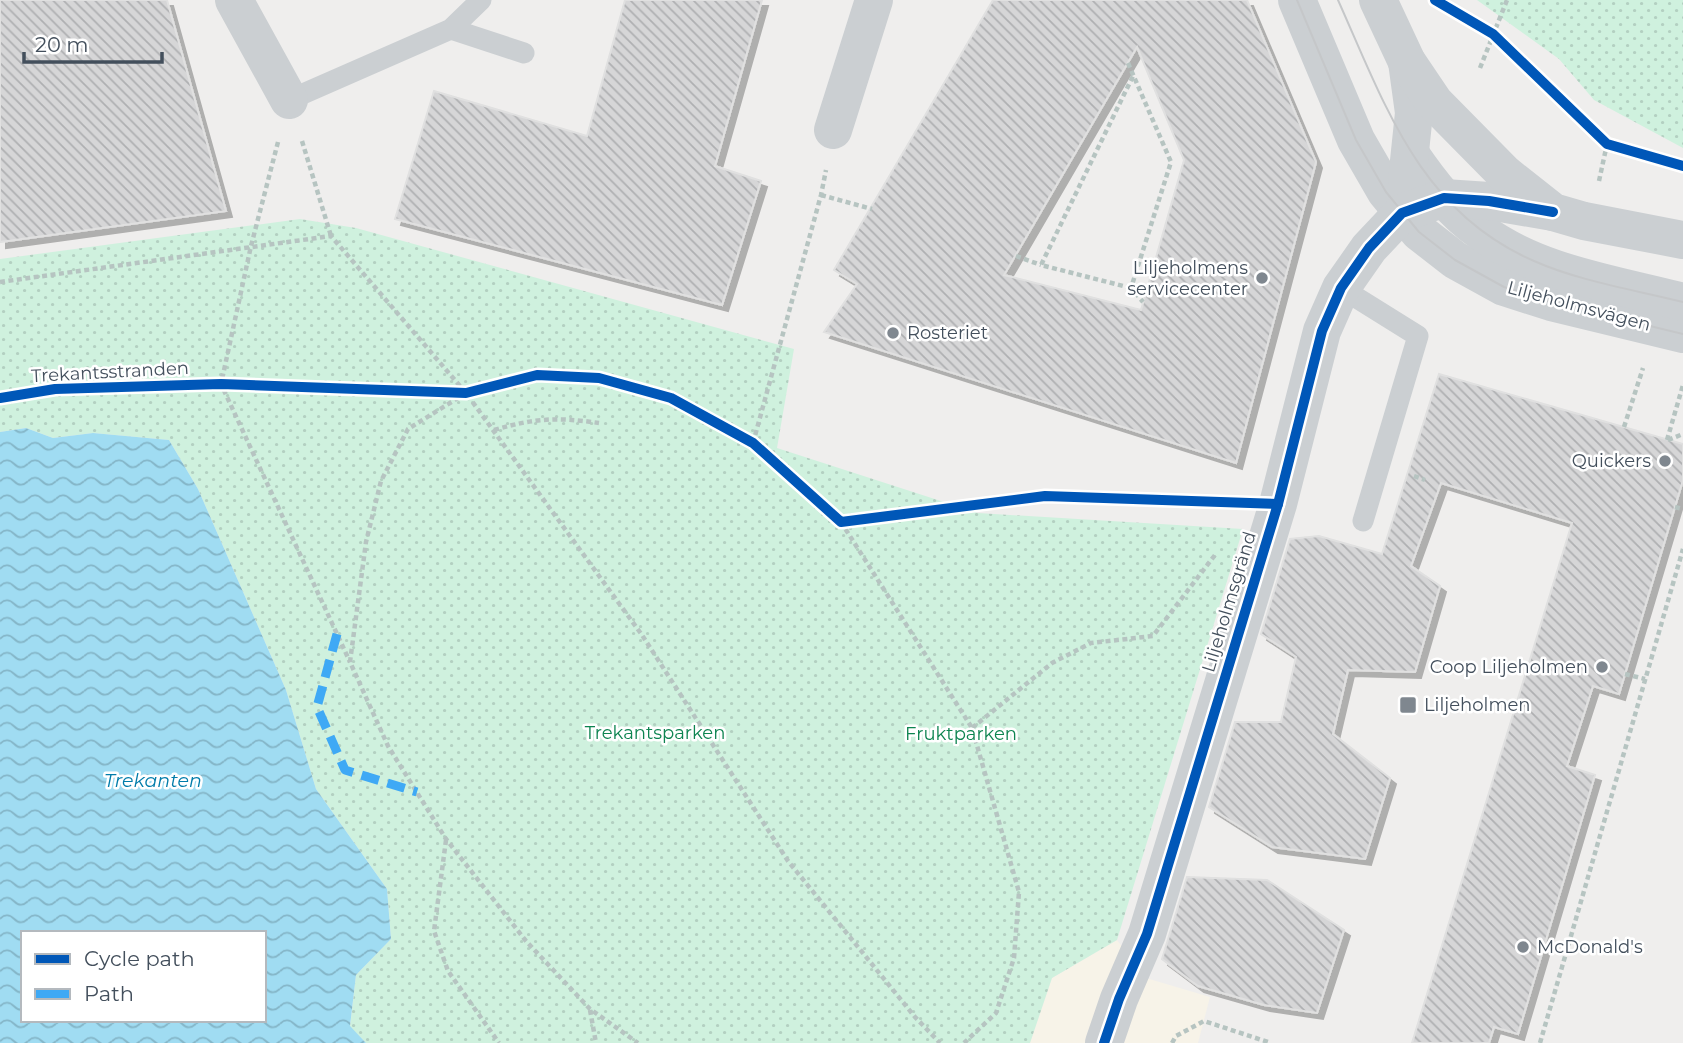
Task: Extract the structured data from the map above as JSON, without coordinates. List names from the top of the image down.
{
  "streets": {
    "street": ["Liljeholmsvägen", "Liljeholmsgränd"],
    "cycle path": ["Trekantsstranden"]
  },
  "crossings": [
    ["Liljeholmsvägen", "Liljeholmsgränd"]
  ],
  "water": ["Trekanten"],
  "parks": ["Trekantsparken", "Fruktparken"],
  "places": {
    "other": [
      "Liljeholmens servicecenter",
      "Rosteriet",
      "Quickers",
      "Coop Liljeholmen",
      "McDonald's"
    ],
    "transit": ["Liljeholmen"]
  },
  "legend": ["Cycle path", "Path"],
  "scale_bar": "20 m"
}
